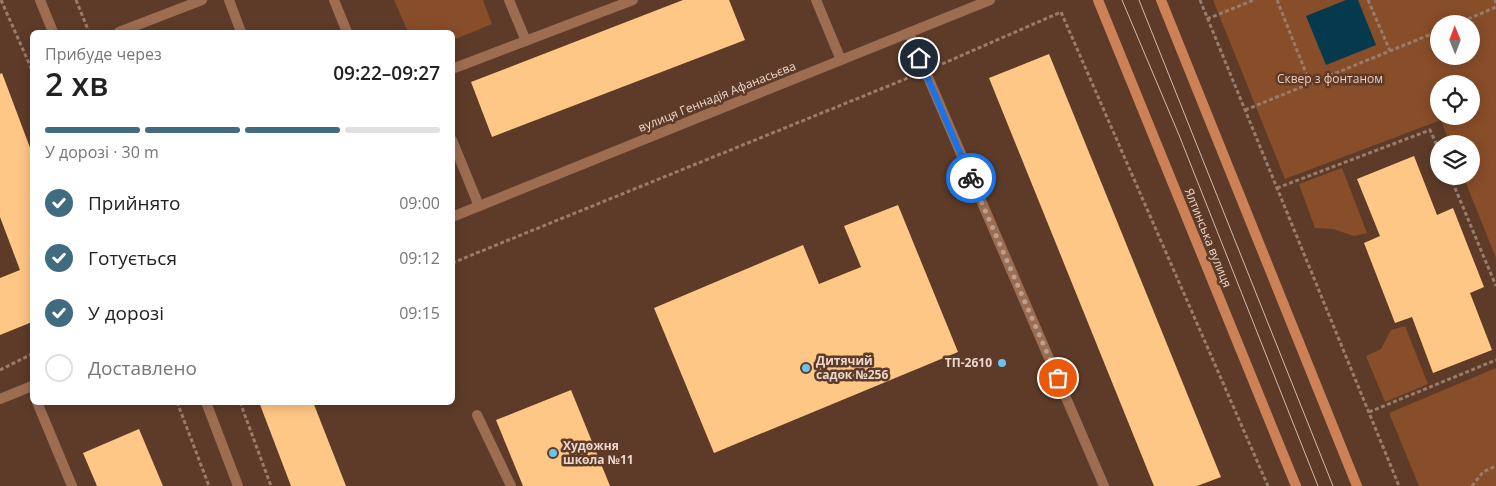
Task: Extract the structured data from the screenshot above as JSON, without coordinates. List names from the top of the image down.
{
  "streets": {
    "street": ["вулиця Геннадія Афанасьєва", "Ялтинська вулиця"]
  },
  "parks": ["Сквер з фонтаном"],
  "places": ["ТП-2610", "Дитячий садок №256", "Художня школа №11"],
  "north": "top",
  "page": {
    "heading": ["2 хв", "Прибуде через", "09:22–09:27"],
    "bar": "У дорозі · 30 m",
    "list": [
      ["Прийнято", "09:00"],
      ["Готується", "09:12"],
      ["У дорозі", "09:15"],
      "Доставлено"
    ]
  }
}
